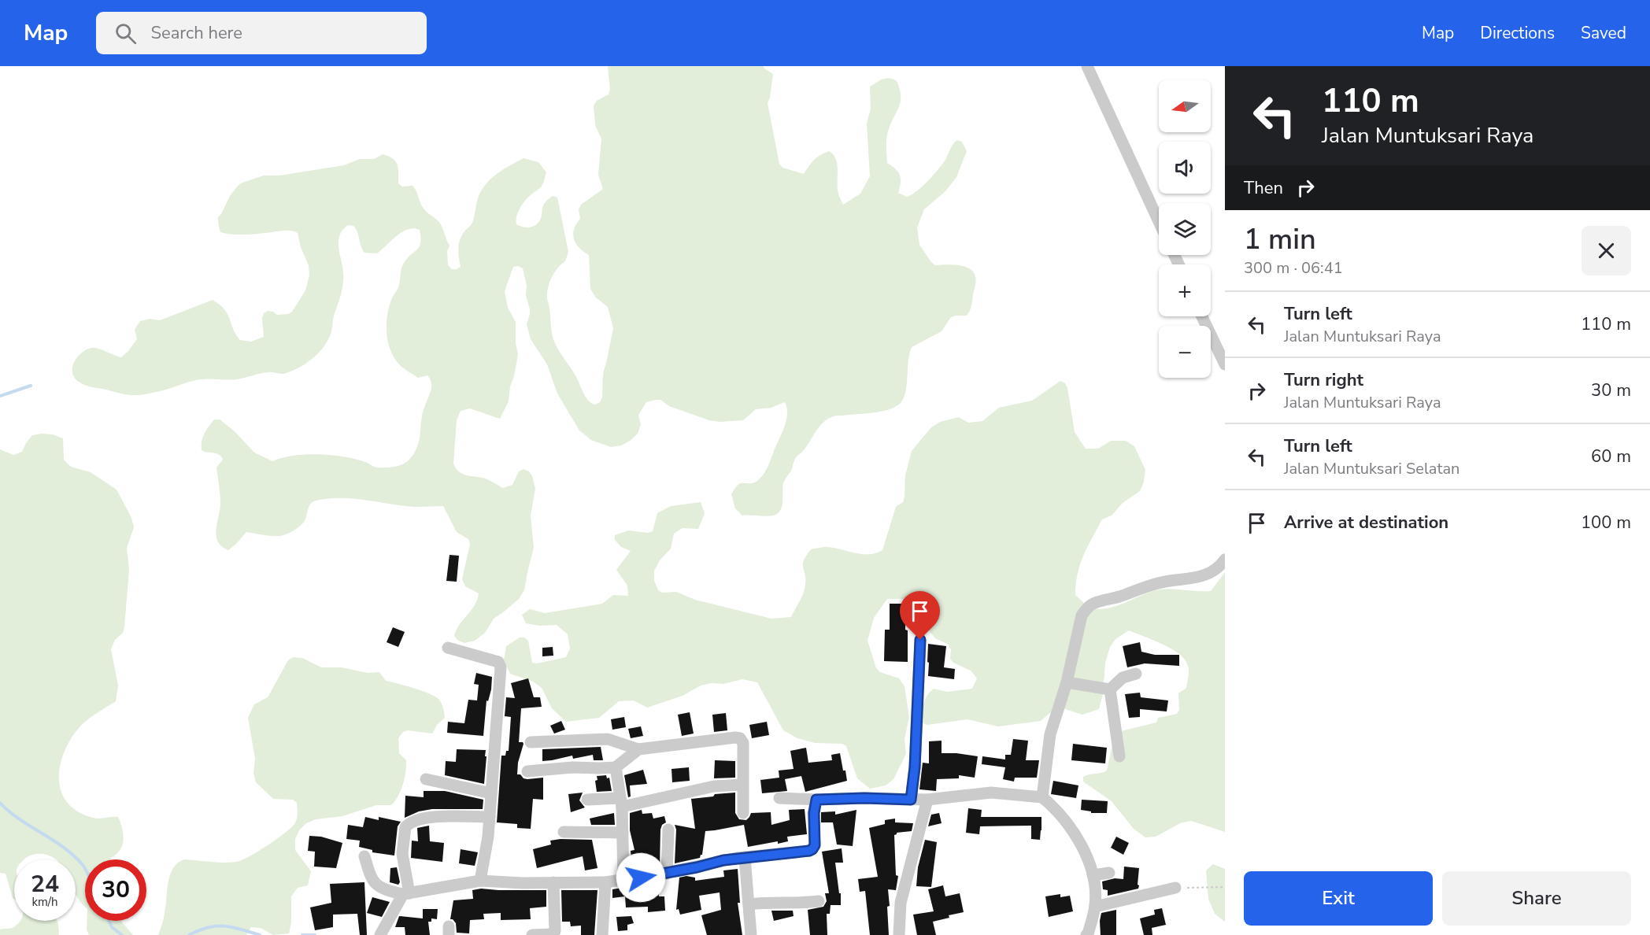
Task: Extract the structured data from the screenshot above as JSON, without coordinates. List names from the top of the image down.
{
  "north": "left",
  "page": {
    "header": "Map",
    "search": "Search here",
    "nav": ["Map", "Directions", "Saved"],
    "turn": ["110 m", "Jalan Muntuksari Raya"],
    "map_buttons": ["+", "−"],
    "then": "Then",
    "heading": ["1 min", "300 m · 06:41"],
    "list": [
      {
        "name": "Turn left",
        "note": "Jalan Muntuksari Raya",
        "value": "110 m"
      },
      {
        "name": "Turn right",
        "note": "Jalan Muntuksari Raya",
        "value": "30 m"
      },
      {
        "name": "Turn left",
        "note": "Jalan Muntuksari Selatan",
        "value": "60 m"
      },
      {
        "name": "Arrive at destination",
        "value": "100 m"
      }
    ],
    "speed": "24 km/h",
    "limit": "30",
    "buttons": ["Exit", "Share"]
  }
}
